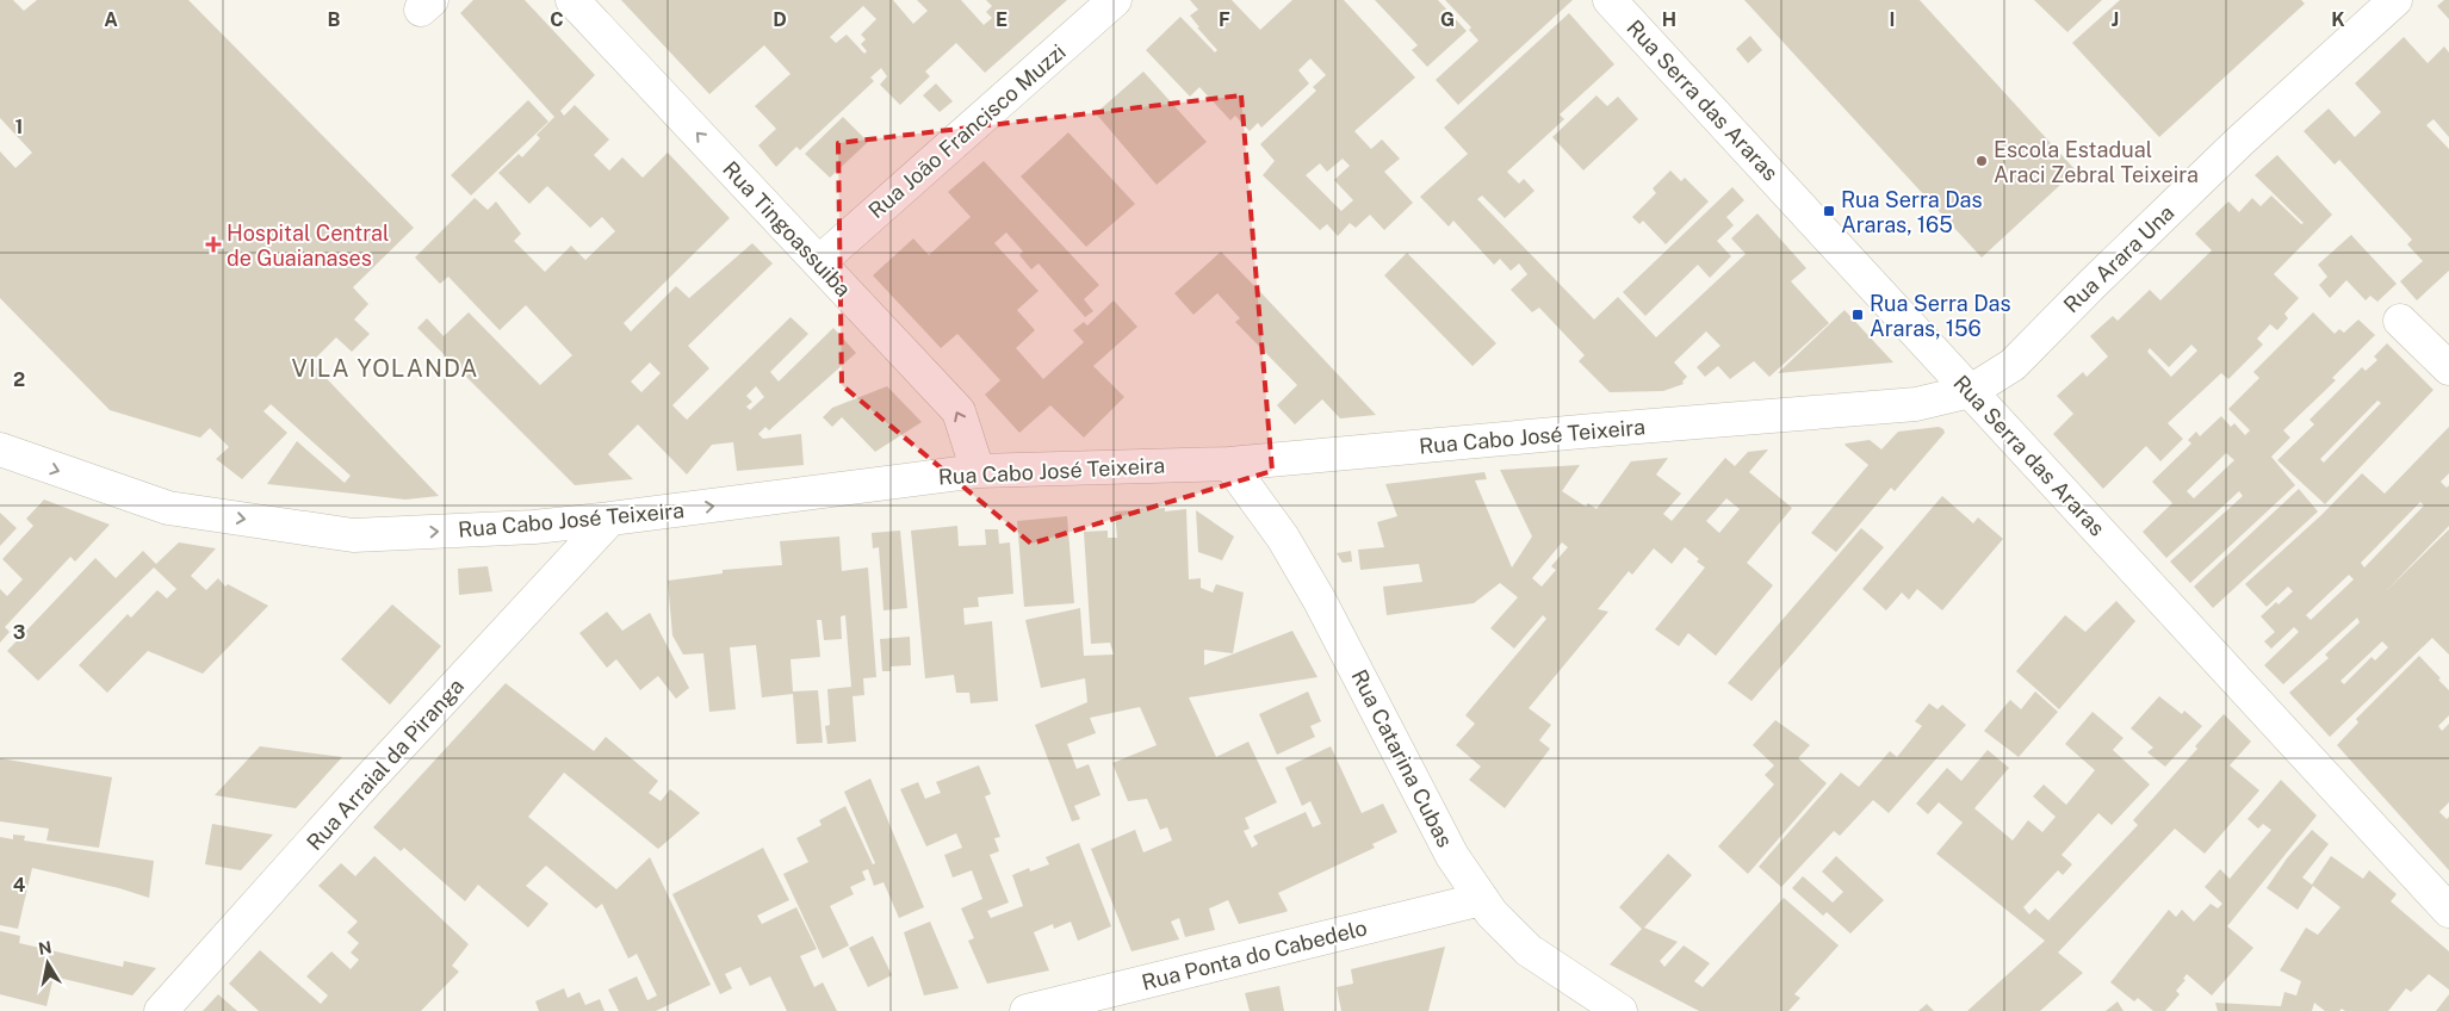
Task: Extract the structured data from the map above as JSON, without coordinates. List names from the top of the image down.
{
  "streets": {
    "street": [
      "Rua Serra das Araras",
      "Rua João Francisco Muzzi",
      "Rua Tingoassuiba",
      "Rua Arara Una",
      "Rua Cabo José Teixeira",
      "Rua Catarina Cubas",
      "Rua Arraial da Piranga",
      "Rua Ponta do Cabedelo"
    ]
  },
  "crossings": [
    ["Rua Serra das Araras", "Rua Arara Una"],
    ["Rua Serra das Araras", "Rua Cabo José Teixeira"],
    ["Rua João Francisco Muzzi", "Rua Tingoassuiba"],
    ["Rua Tingoassuiba", "Rua Cabo José Teixeira"],
    ["Rua Arara Una", "Rua Cabo José Teixeira"],
    ["Rua Cabo José Teixeira", "Rua Catarina Cubas"],
    ["Rua Cabo José Teixeira", "Rua Arraial da Piranga"],
    ["Rua Catarina Cubas", "Rua Ponta do Cabedelo"]
  ],
  "one_way": ["Rua Tingoassuiba", "Rua Cabo José Teixeira"],
  "districts": ["VILA YOLANDA"],
  "places": {
    "other": ["Escola Estadual Araci Zebral Teixeira"],
    "transit": ["Rua Serra Das Araras, 165", "Rua Serra Das Araras, 156"],
    "health": ["Hospital Central de Guaianases"]
  },
  "north": "top",
  "grid": {
    "columns": [
      "A",
      "B",
      "C",
      "D",
      "E",
      "F",
      "G",
      "H",
      "I",
      "J",
      "K"
    ],
    "rows": [
      "1",
      "2",
      "3",
      "4"
    ]
  }
}
